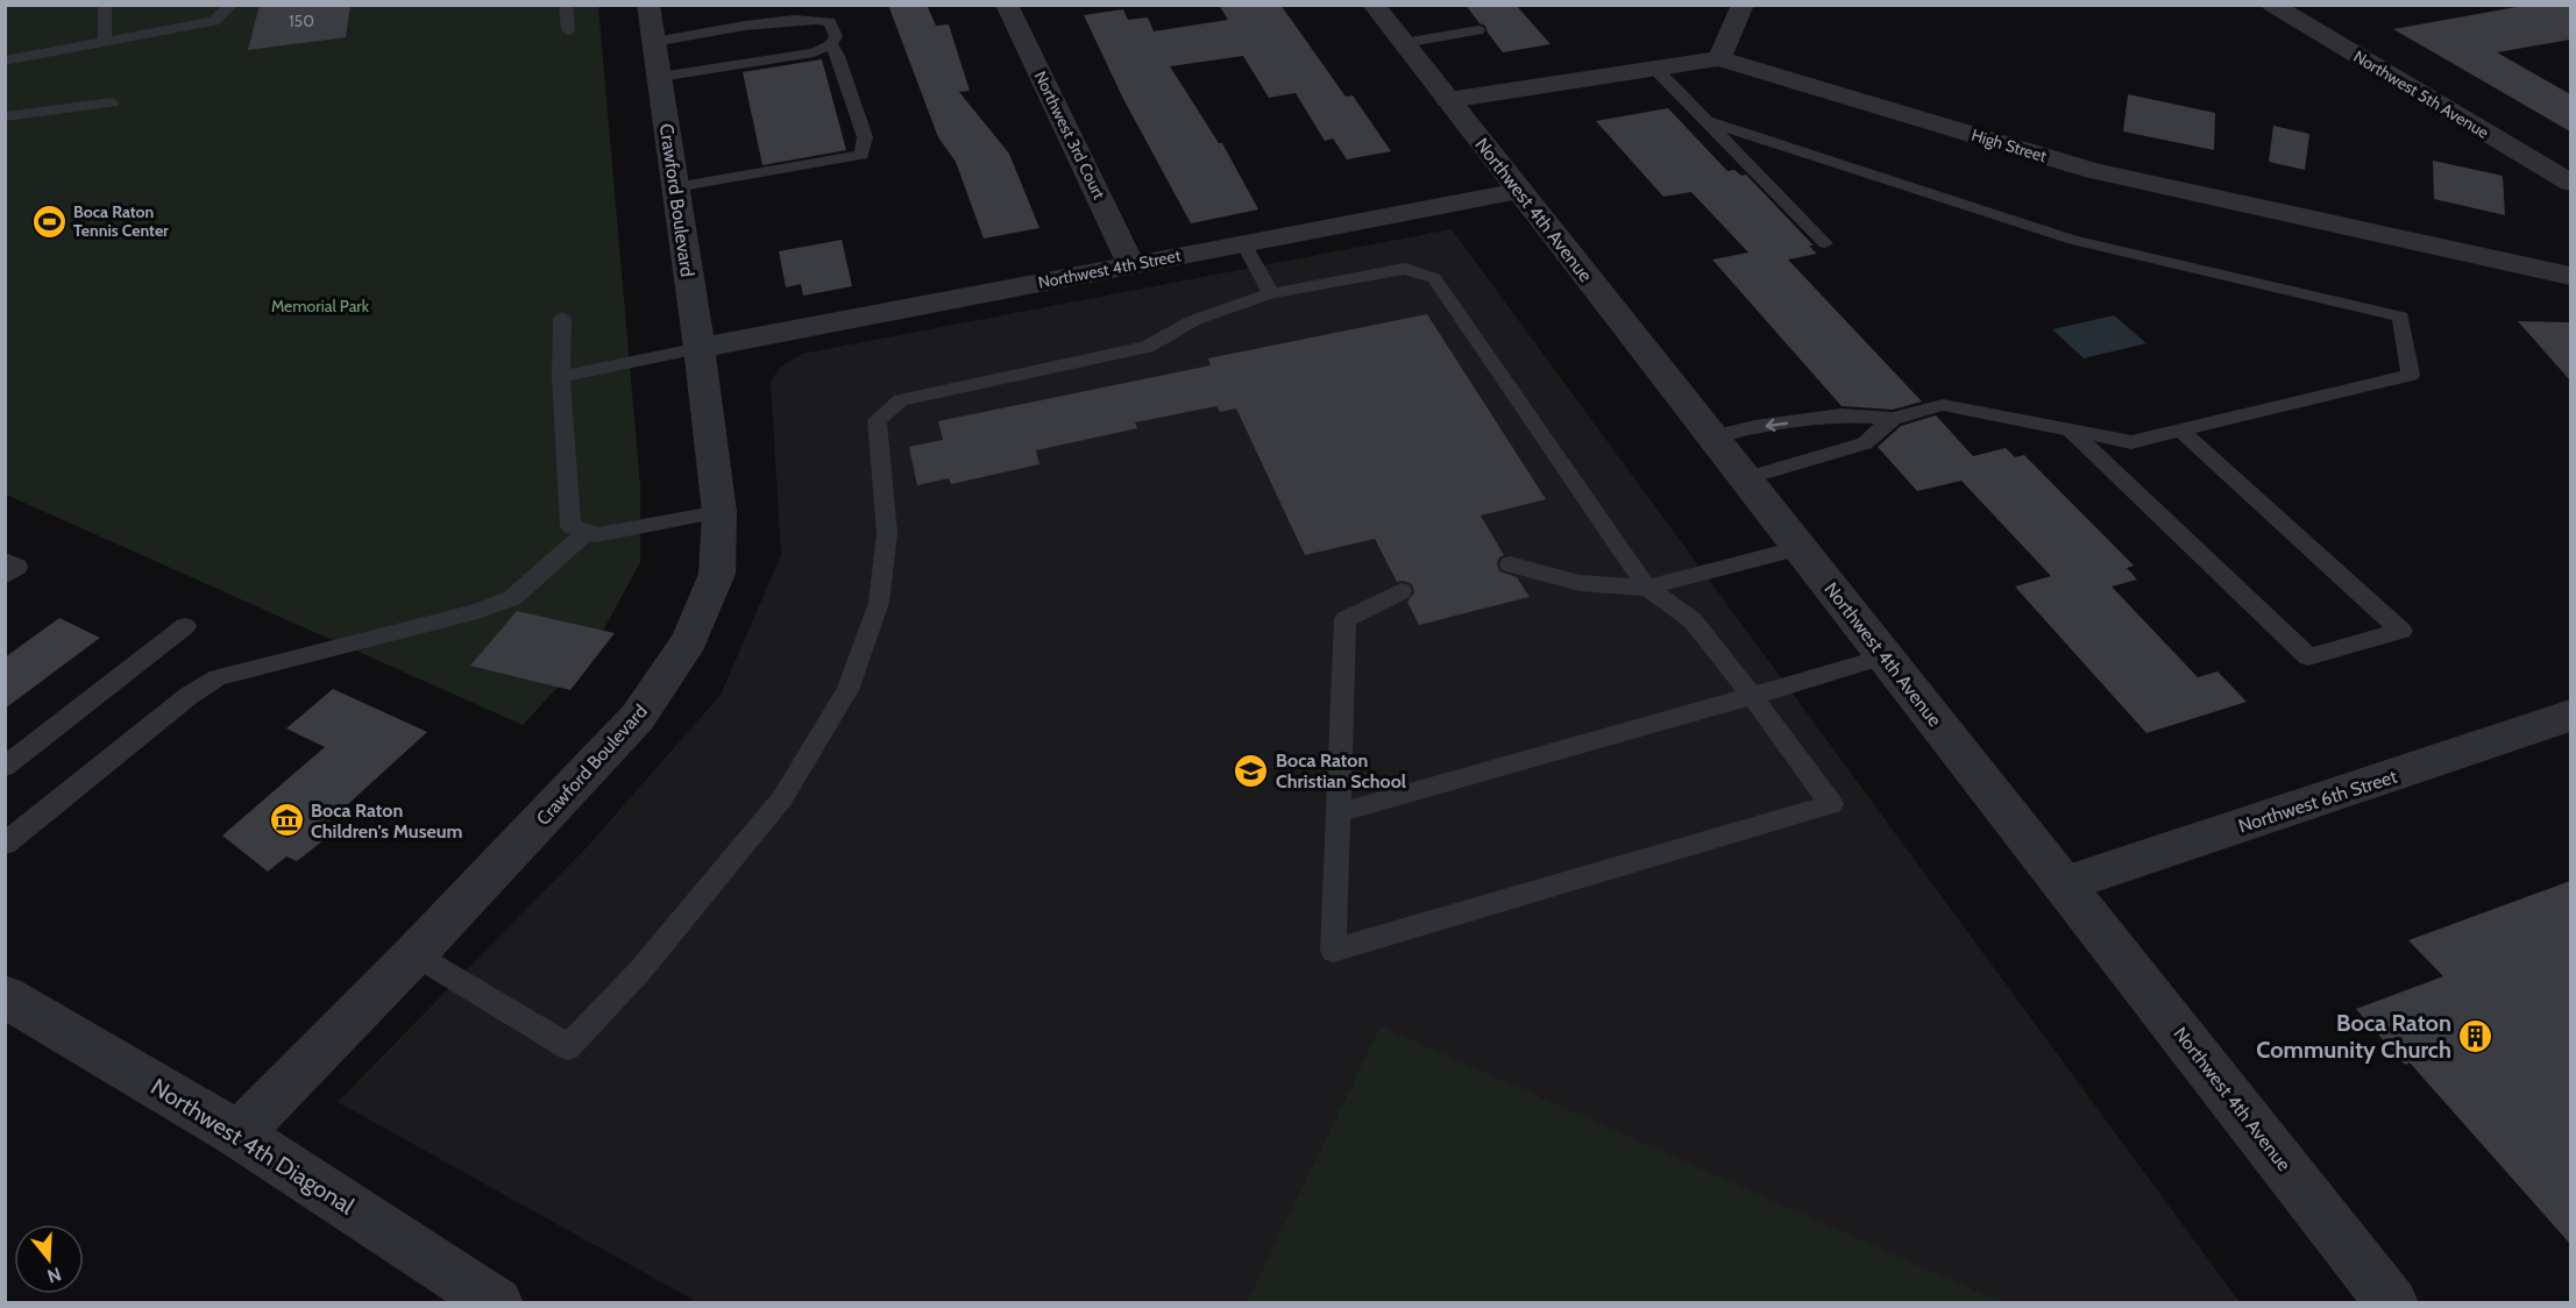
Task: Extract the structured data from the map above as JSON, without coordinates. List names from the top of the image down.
{
  "streets": {
    "street": [
      "Northwest 5th Avenue",
      "Northwest 3rd Court",
      "High Street",
      "Crawford Boulevard",
      "Northwest 4th Avenue",
      "Northwest 4th Street",
      "Northwest 6th Street",
      "Northwest 4th Diagonal"
    ]
  },
  "crossings": [
    ["Northwest 3rd Court", "Northwest 4th Street"],
    ["High Street", "Northwest 4th Avenue"],
    ["Crawford Boulevard", "Northwest 4th Street"],
    ["Crawford Boulevard", "Northwest 4th Diagonal"],
    ["Northwest 4th Avenue", "Northwest 4th Street"],
    ["Northwest 4th Avenue", "Northwest 6th Street"]
  ],
  "parks": ["Memorial Park"],
  "places": {
    "sports": ["Boca Raton Tennis Center"],
    "school or university": ["Boca Raton Christian School"],
    "museum": ["Boca Raton Children's Museum"],
    "building": ["Boca Raton Community Church"]
  },
  "house_numbers": ["150"],
  "north": "bottom"
}
